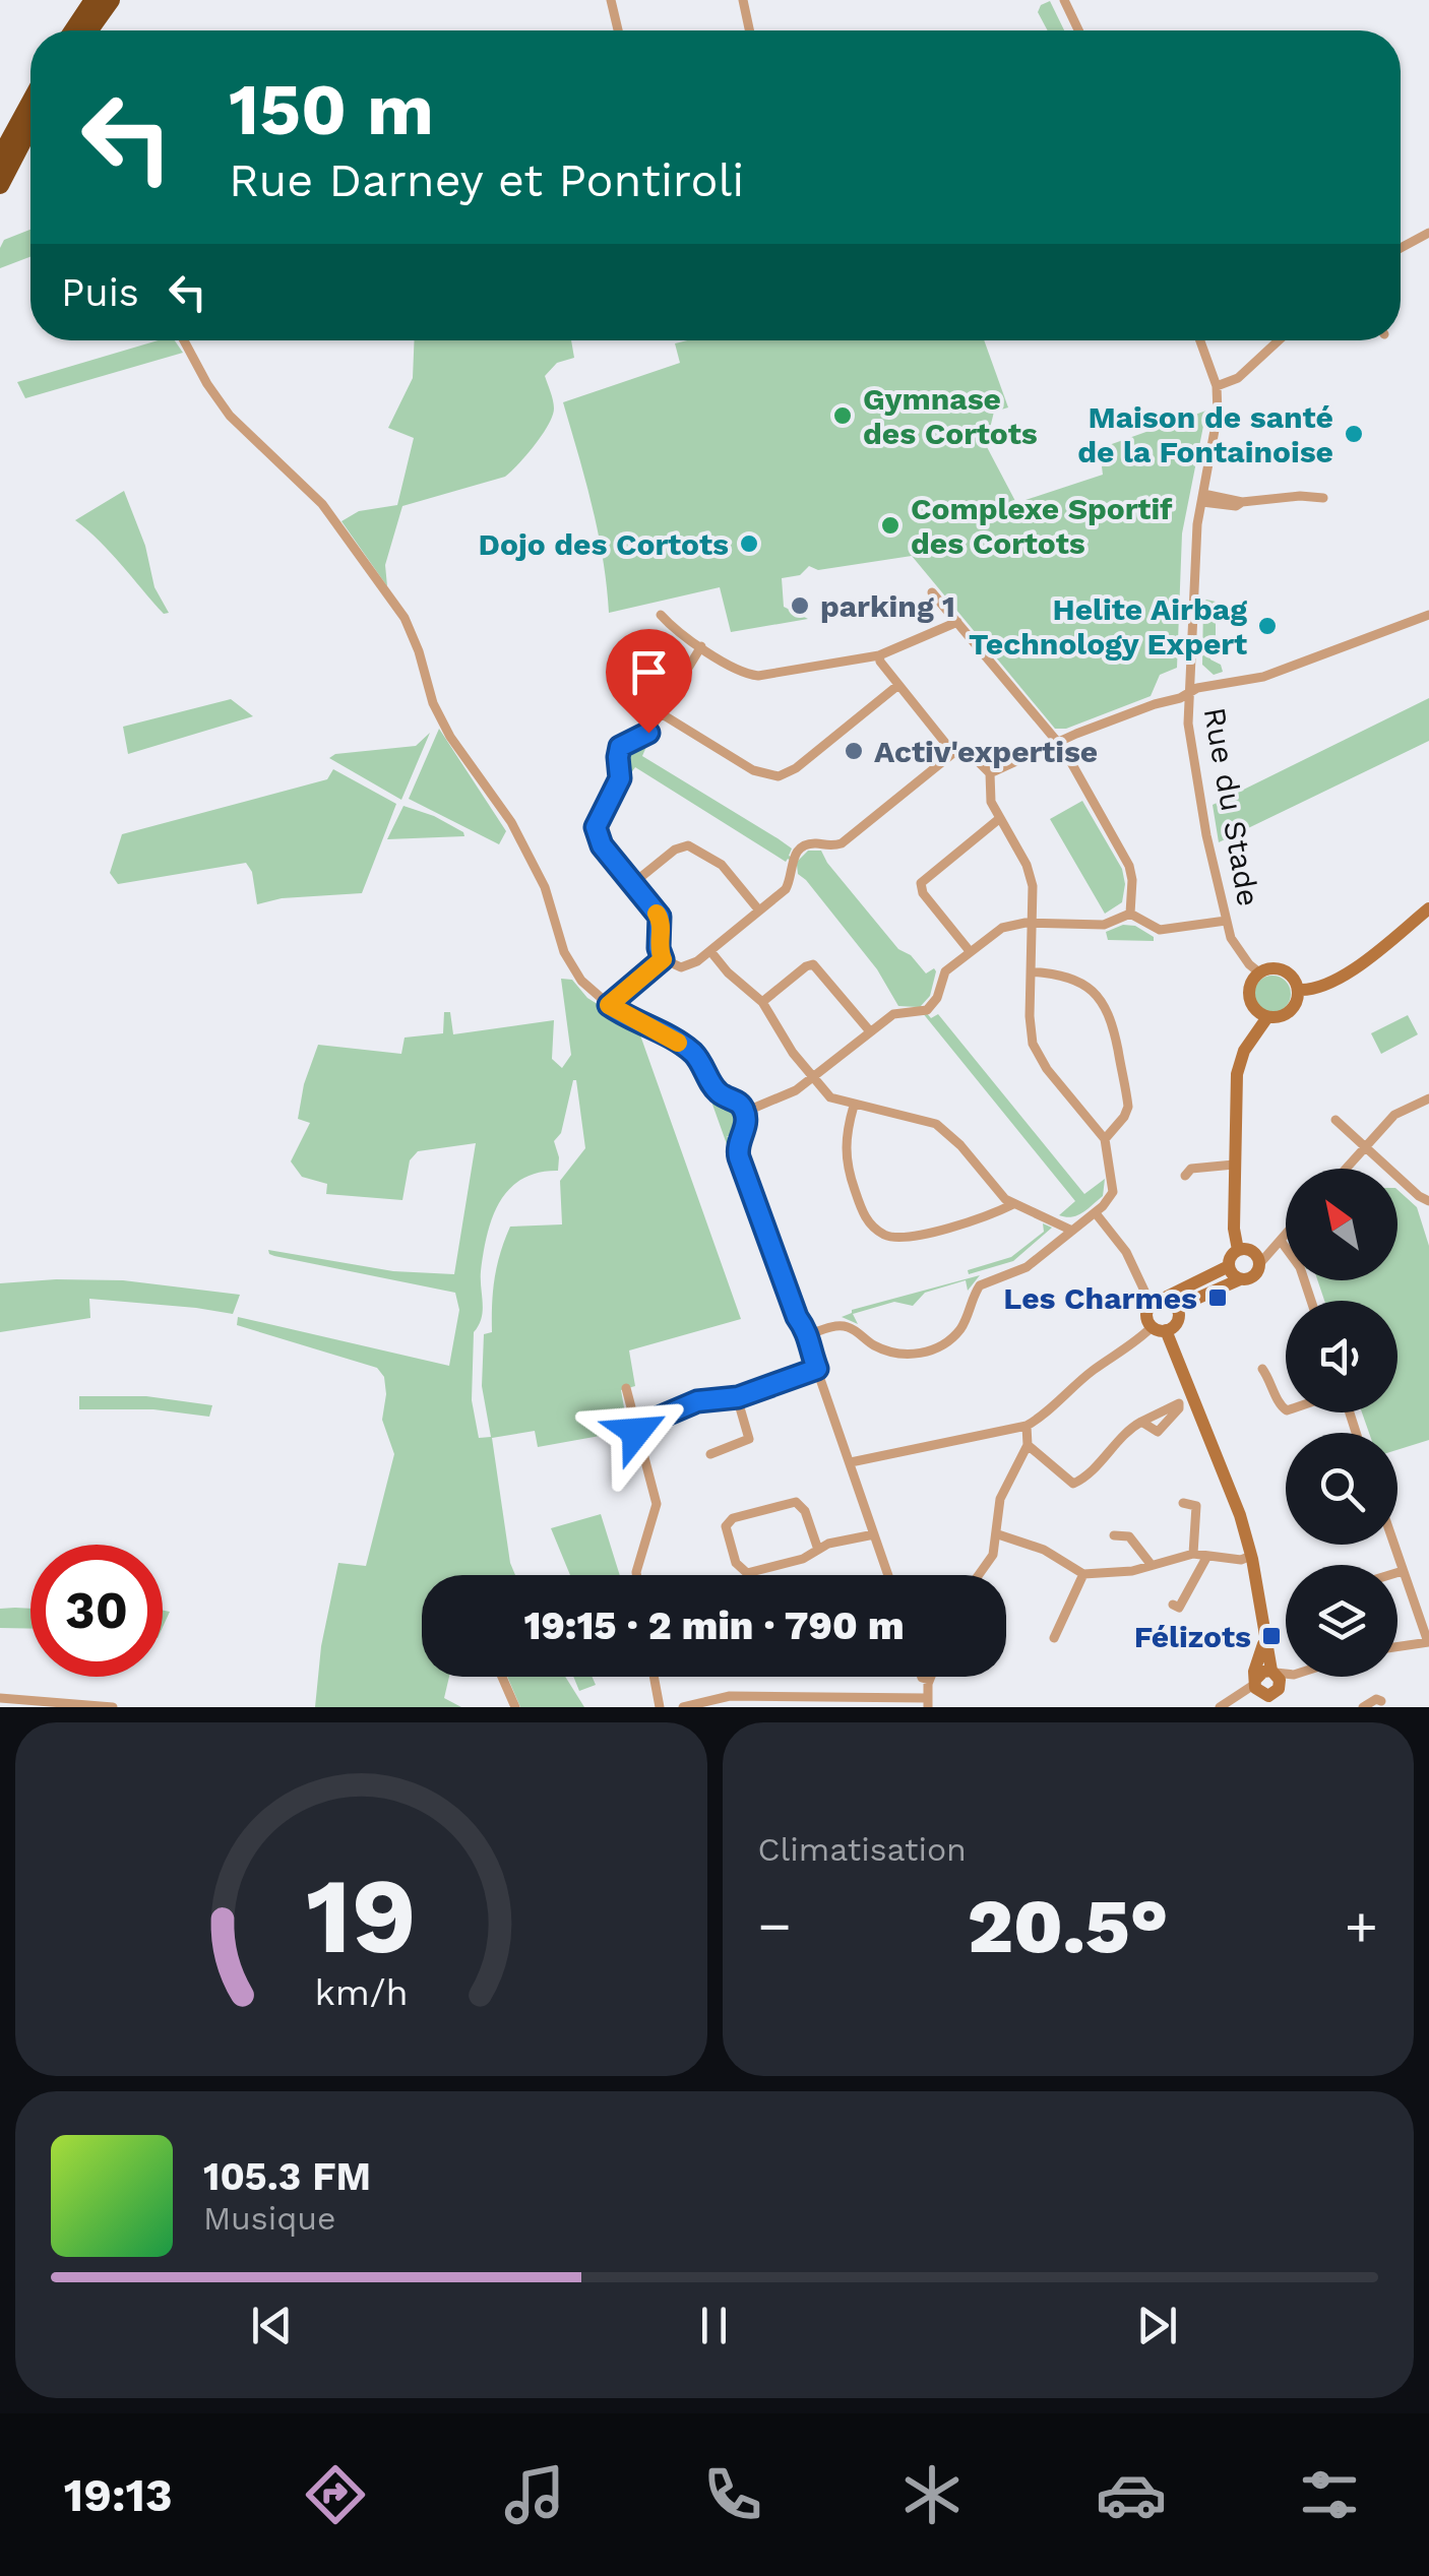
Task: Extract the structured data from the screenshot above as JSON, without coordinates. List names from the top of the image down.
{
  "streets": {
    "street": ["Rue du Stade"]
  },
  "places": {
    "other": [
      "Gymnase des Cortots",
      "Maison de santé de la Fontainoise",
      "Complexe Sportif des Cortots",
      "Dojo des Cortots",
      "parking 1",
      "Helite Airbag Technology Expert",
      "Activ'expertise"
    ],
    "transit": ["Les Charmes", "Félizots"]
  },
  "north": "top left",
  "page": {
    "turn": ["150 m", "Rue Darney et Pontiroli"],
    "then": "Puis",
    "limit": "30",
    "trip": "19:15 · 2 min · 790 m",
    "tile": "Climatisation",
    "heat": ["−", "20.5°", "+"],
    "song": ["105.3 FM", "Musique"],
    "tabs": "19:13",
    "gauge": ["19", "km/h"]
  }
}
